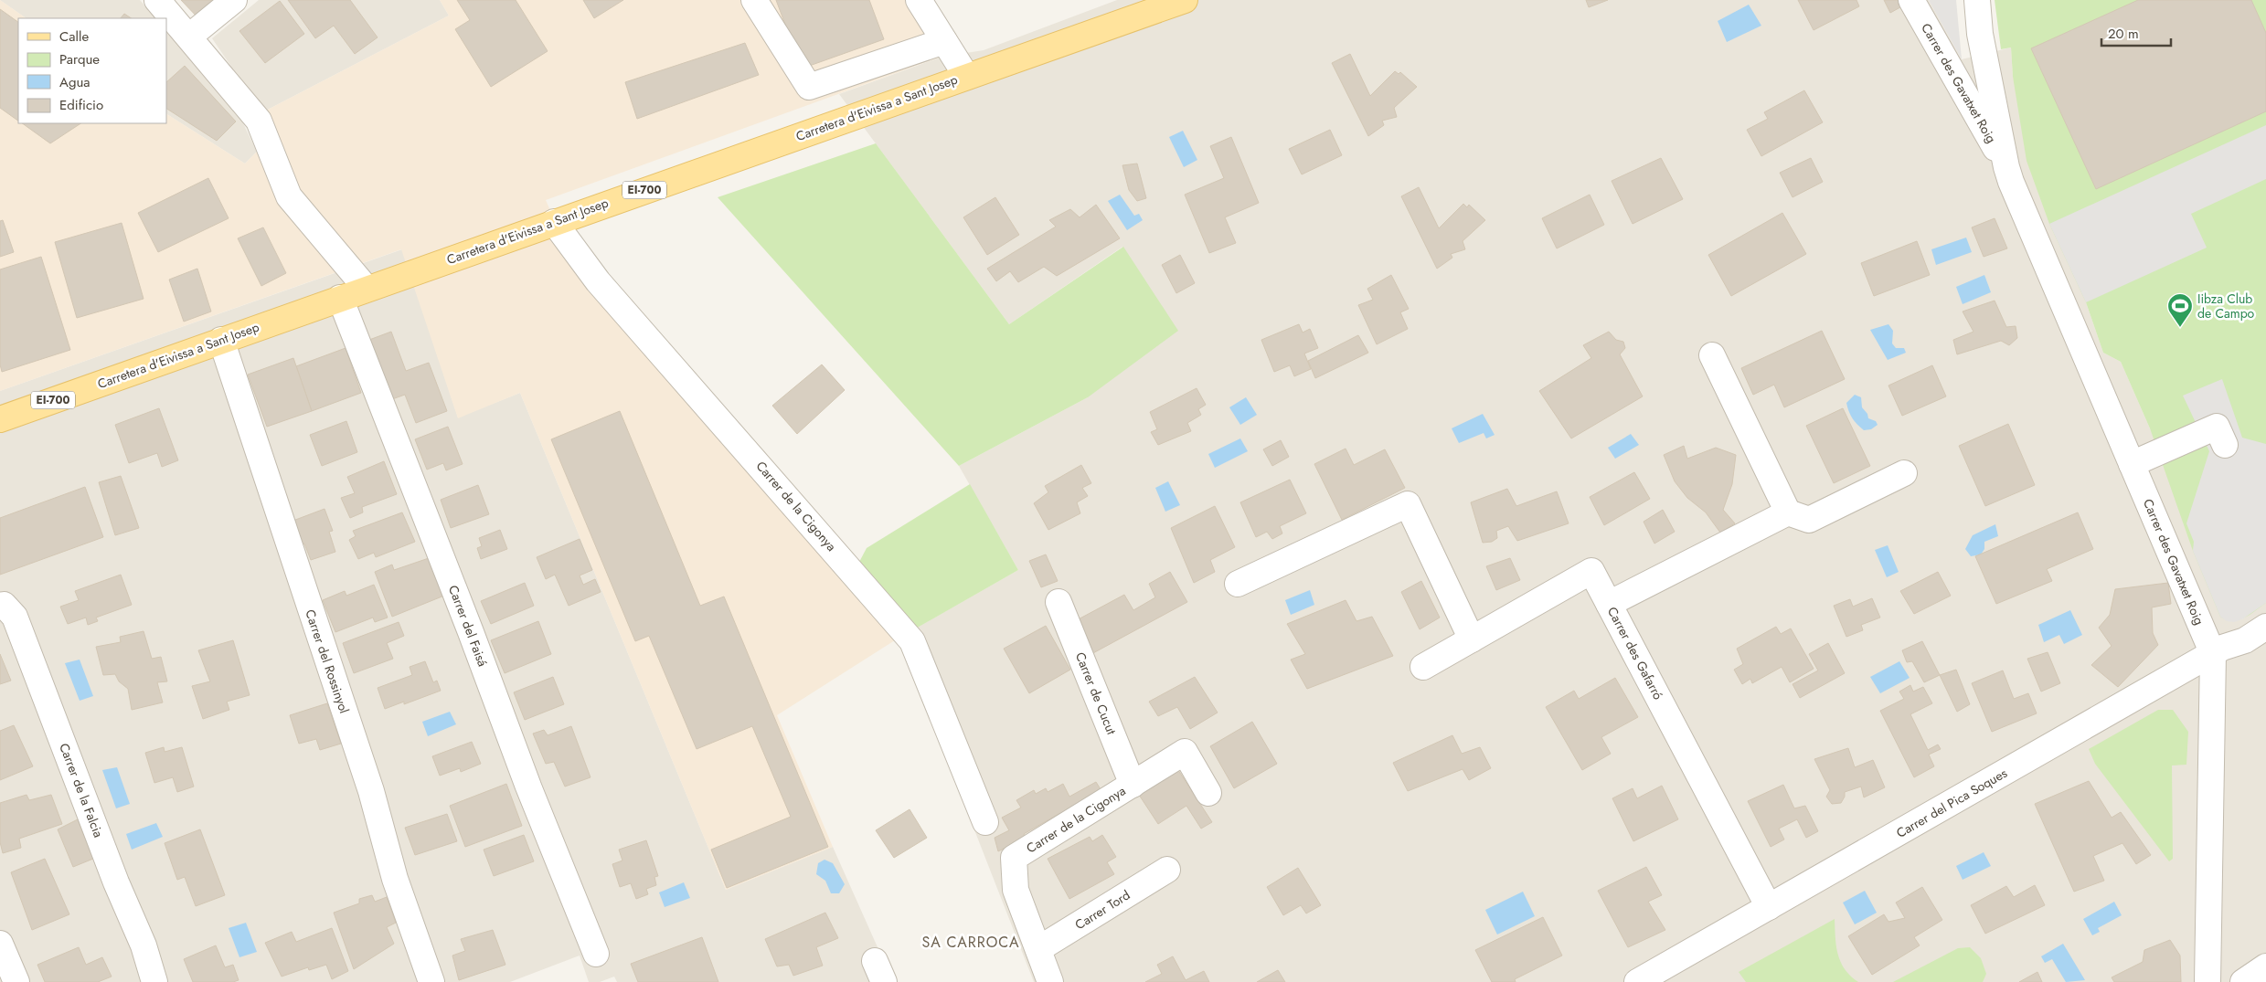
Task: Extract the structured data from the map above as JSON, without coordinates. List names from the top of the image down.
{
  "streets": {
    "main road": ["Carretera d'Eivissa a Sant Josep", "EI-700"],
    "street": [
      "Carrer des Gavatxet Roig",
      "Carrer de la Cigonya",
      "Carrer del Faisá",
      "Carrer des Gafarró",
      "Carrer del Rossinyol",
      "Carrer de Cucut",
      "Carrer de la Falcia",
      "Carrer del Pica Soques",
      "Carrer Tord"
    ]
  },
  "crossings": [
    ["Carrer des Gavatxet Roig", "Carrer del Pica Soques"],
    ["Carretera d'Eivissa a Sant Josep", "Carrer de la Cigonya"],
    ["Carretera d'Eivissa a Sant Josep", "Carrer del Faisá"],
    ["Carretera d'Eivissa a Sant Josep", "Carrer del Rossinyol"],
    ["Carrer de la Cigonya", "Carrer de Cucut"],
    ["Carrer de la Cigonya", "Carrer Tord"],
    ["Carrer des Gafarró", "Carrer del Pica Soques"]
  ],
  "districts": ["SA CARROCA"],
  "places": {
    "sports": ["Iibza Club de Campo"]
  },
  "legend": [
    "Calle",
    "Parque",
    "Agua",
    "Edificio"
  ],
  "scale_bar": "20 m"
}
